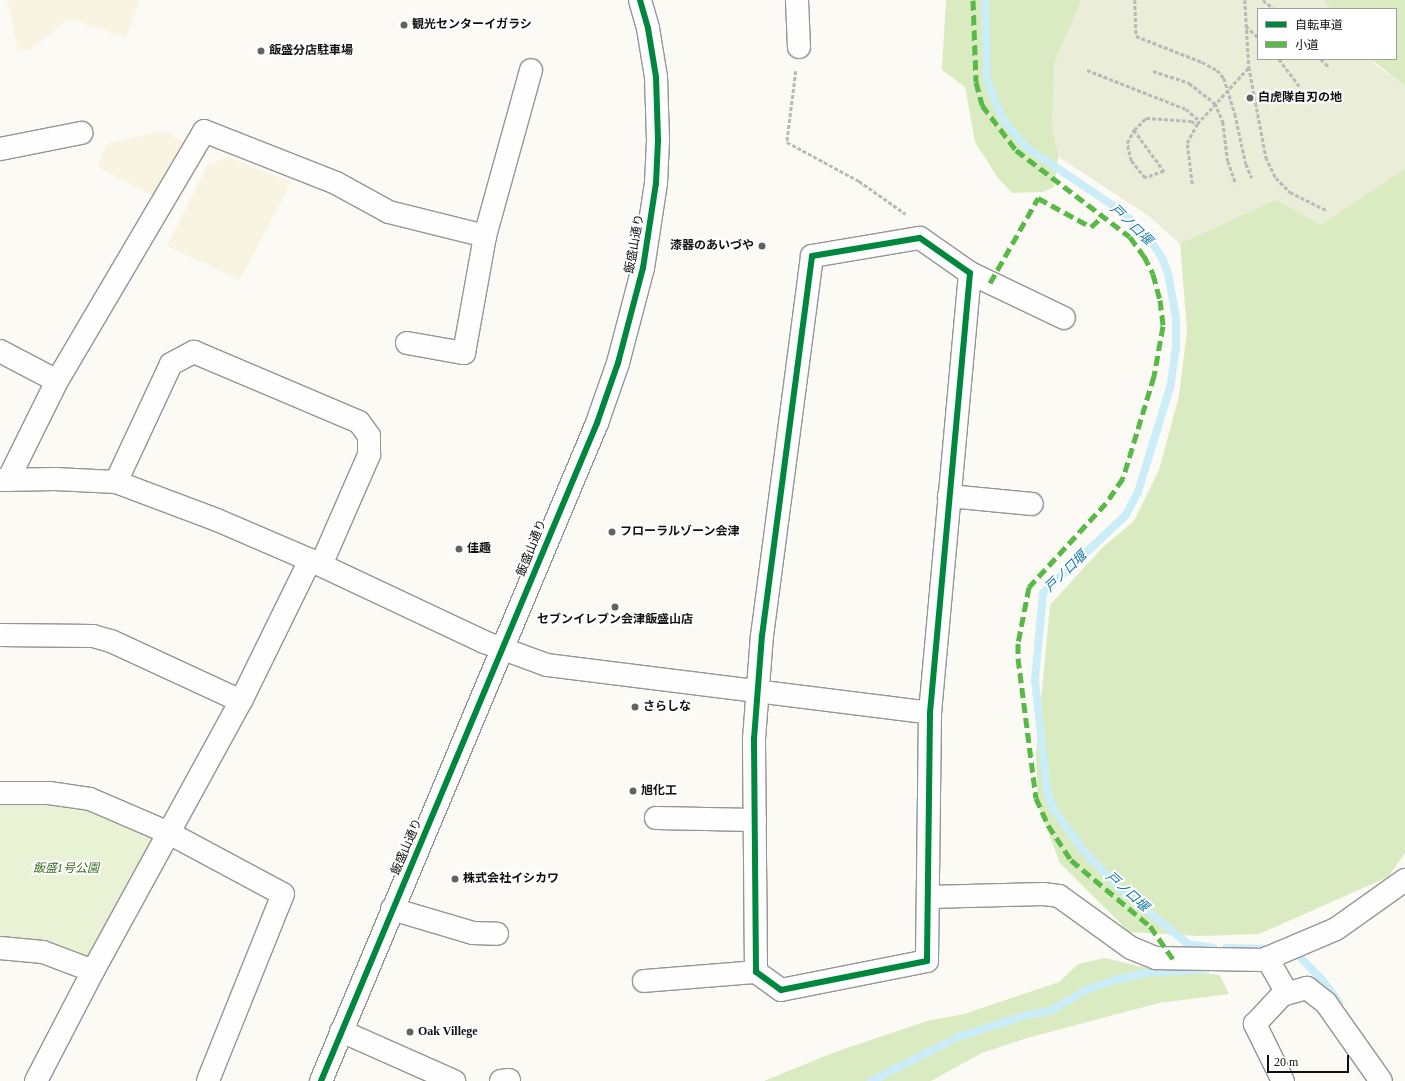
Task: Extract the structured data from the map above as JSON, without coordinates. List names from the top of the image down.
{
  "streets": {
    "street": ["飯盛山通り"]
  },
  "water": ["戸ノ口堰"],
  "parks": ["飯盛1号公園"],
  "places": [
    "観光センターイガラシ",
    "飯盛分店駐車場",
    "白虎隊自刃の地",
    "漆器のあいづや",
    "フローラルゾーン会津",
    "佳趣",
    "セブンイレブン会津飯盛山店",
    "さらしな",
    "旭化工",
    "株式会社イシカワ",
    "Oak Villege"
  ],
  "legend": ["自転車道", "小道"],
  "scale_bar": "20 m"
}
